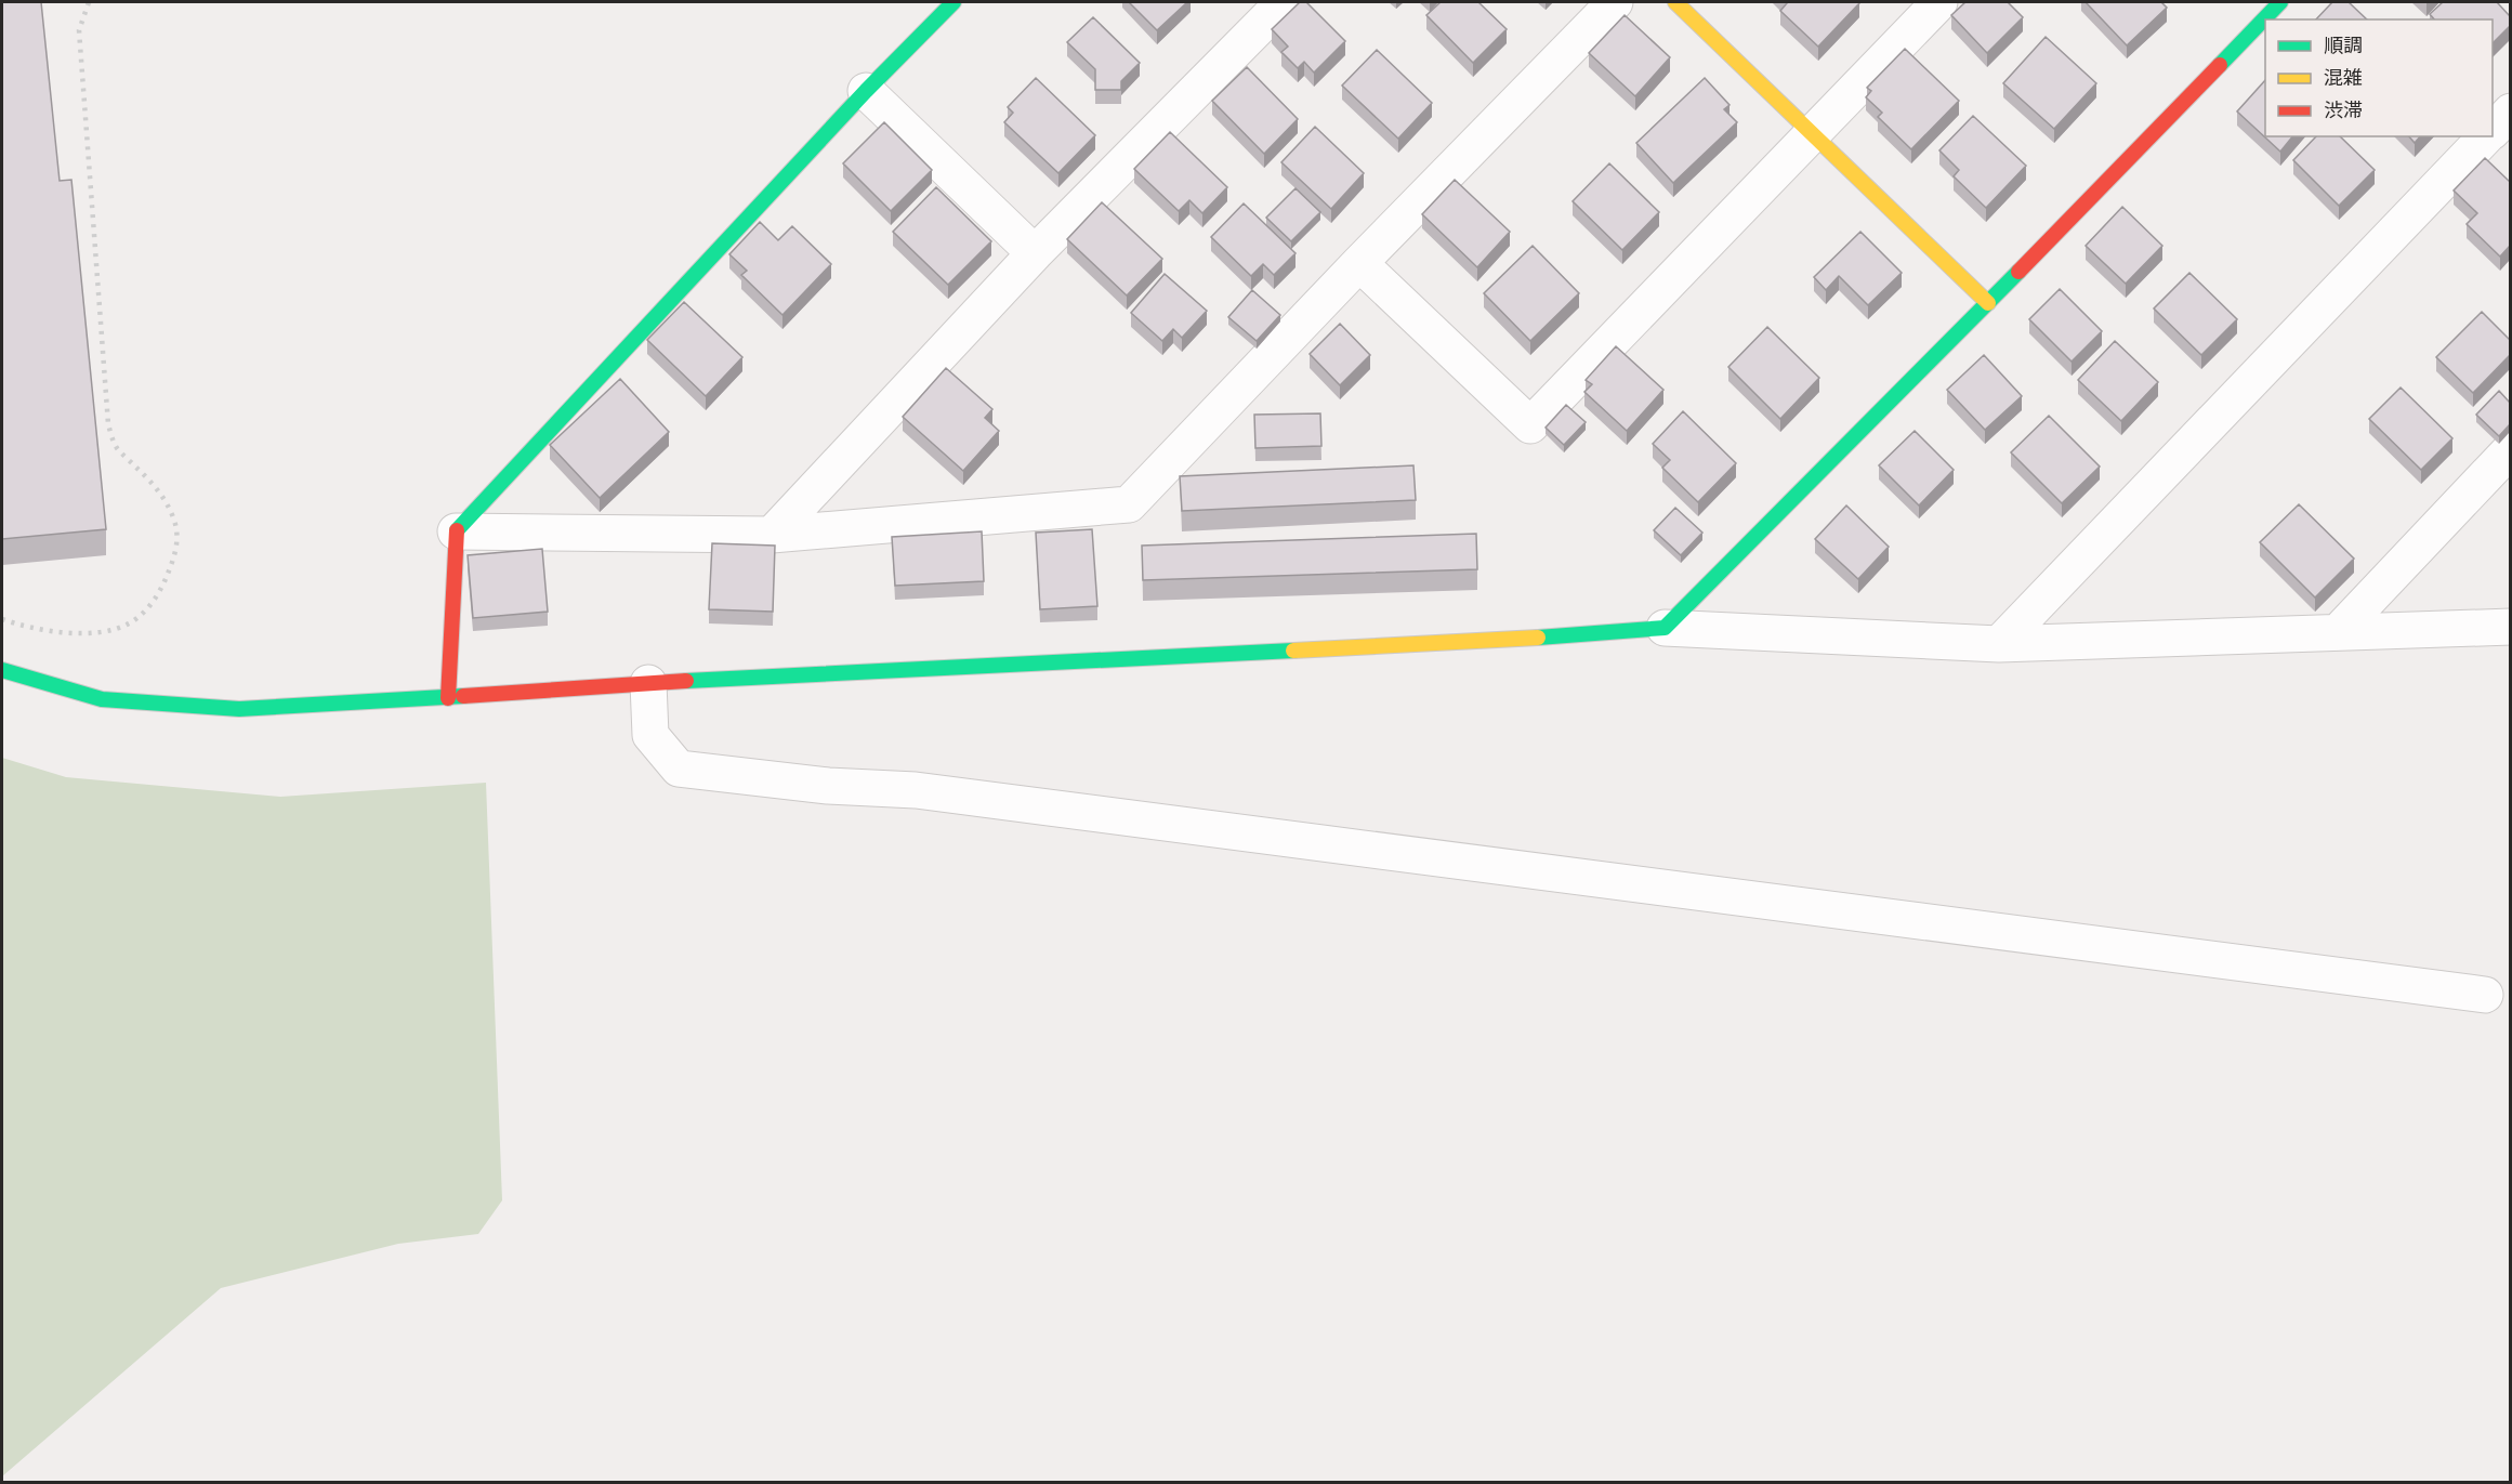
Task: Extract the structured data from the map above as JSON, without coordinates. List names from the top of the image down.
{
  "legend": ["順調", "混雑", "渋滞"]
}
